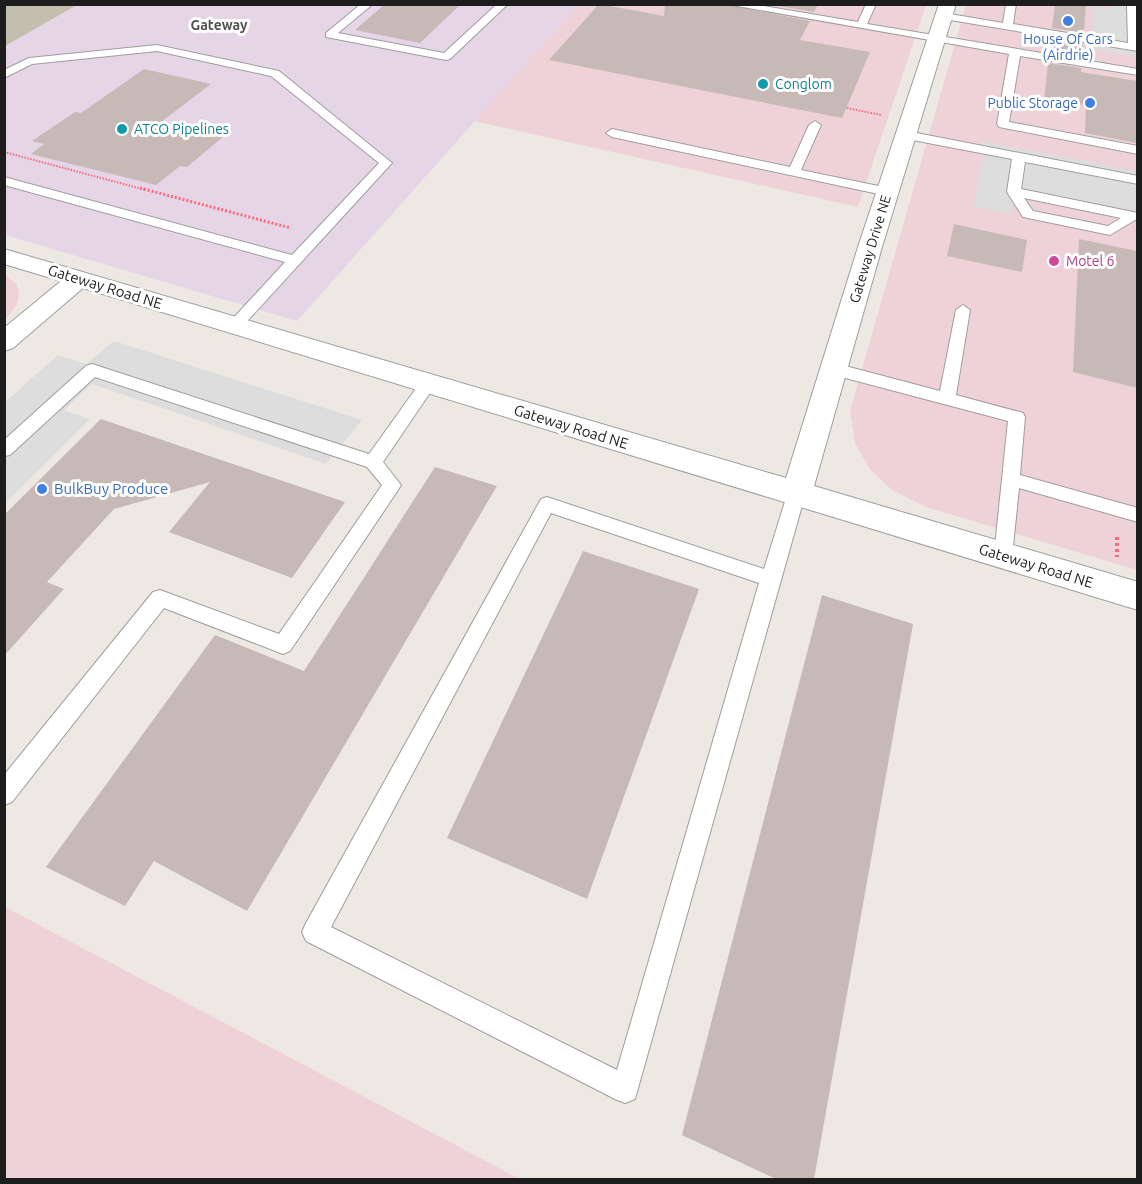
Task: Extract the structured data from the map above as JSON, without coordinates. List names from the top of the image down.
{
  "streets": {
    "street": ["Gateway Drive NE", "Gateway Road NE"]
  },
  "crossings": [
    ["Gateway Drive NE", "Gateway Road NE"]
  ],
  "districts": ["Gateway"],
  "places": [
    "House Of Cars (Airdrie)",
    "Conglom",
    "Public Storage",
    "ATCO Pipelines",
    "Motel 6",
    "BulkBuy Produce"
  ]
}
